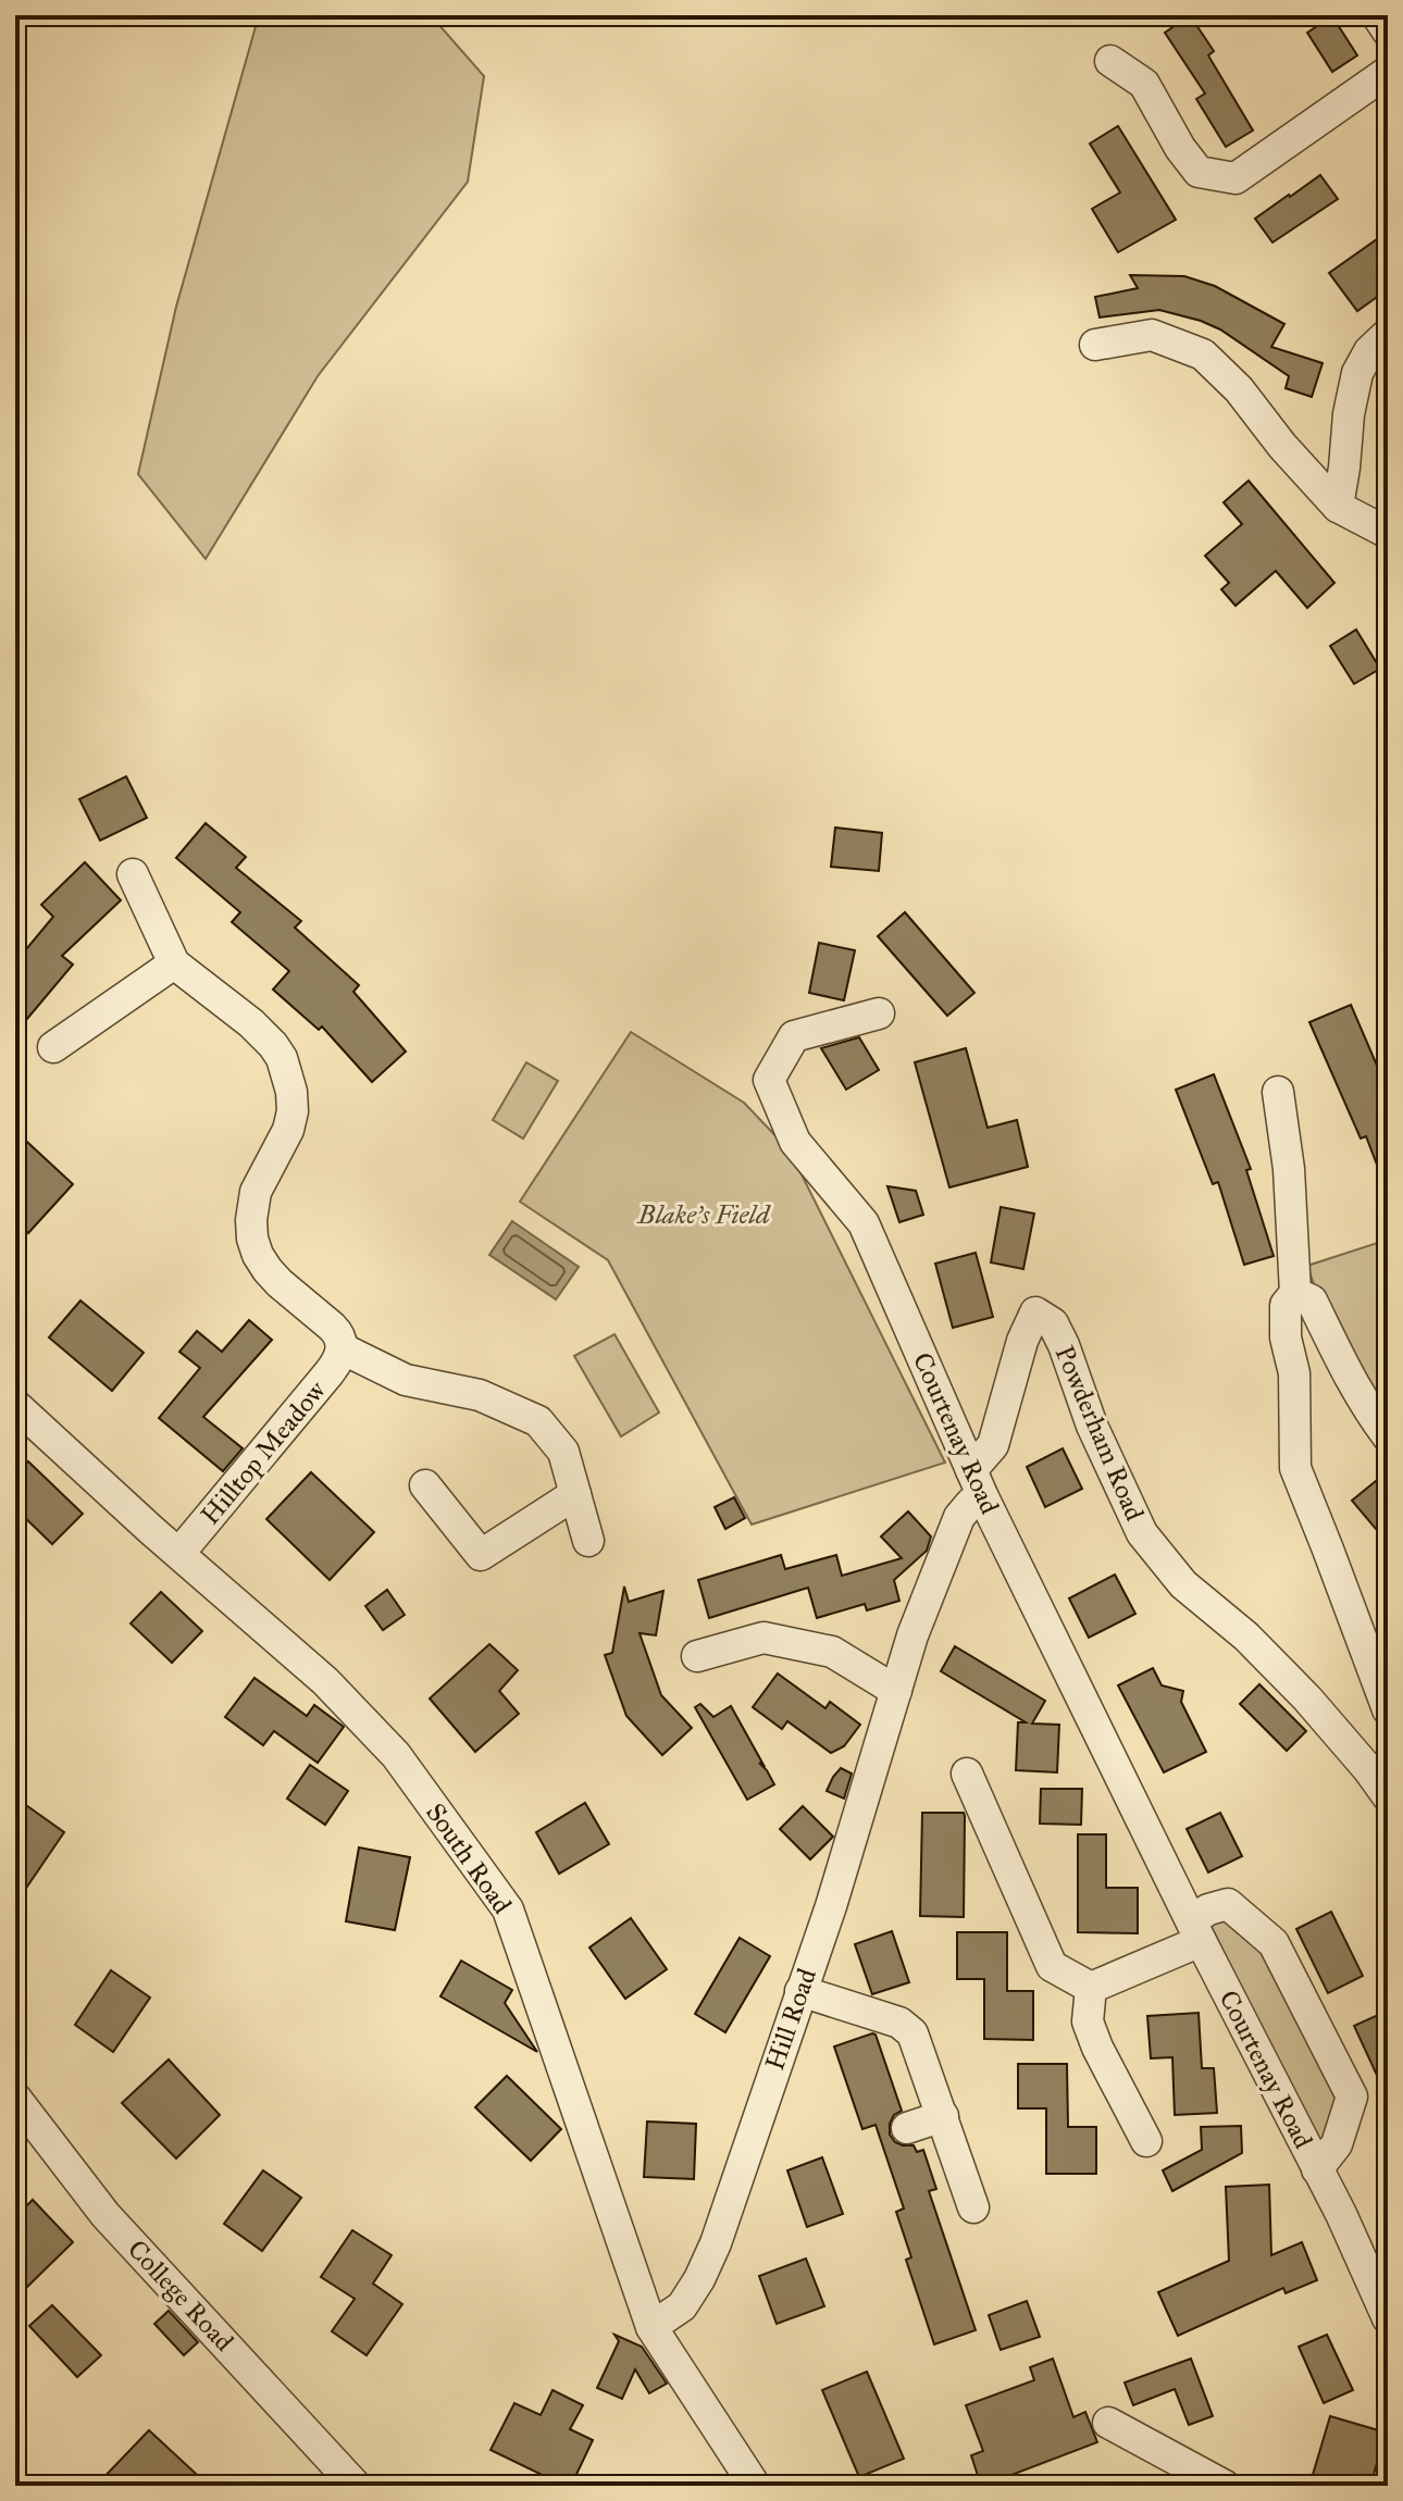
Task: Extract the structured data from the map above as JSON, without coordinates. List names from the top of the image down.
{
  "streets": {
    "street": [
      "Courtenay Road",
      "Powderham Road",
      "Hilltop Meadow",
      "South Road",
      "Hill Road",
      "College Road"
    ]
  },
  "crossings": [
    ["Courtenay Road", "Powderham Road"],
    ["Courtenay Road", "Hill Road"],
    ["Powderham Road", "Hill Road"],
    ["Hilltop Meadow", "South Road"],
    ["South Road", "Hill Road"]
  ],
  "parks": ["Blake's Field"]
}
